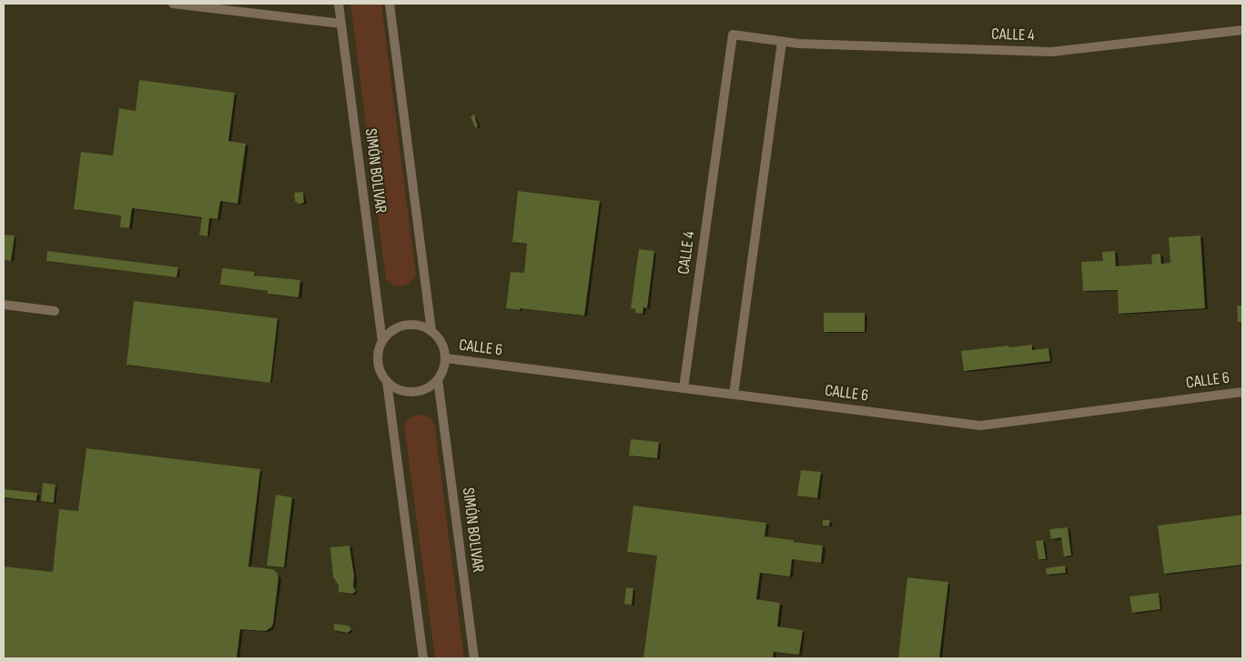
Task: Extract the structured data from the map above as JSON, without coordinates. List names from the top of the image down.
{
  "streets": {
    "street": ["CALLE 4", "SIMÓN BOLIVAR", "CALLE 6"]
  },
  "crossings": [
    ["CALLE 4", "CALLE 6"],
    ["SIMÓN BOLIVAR", "CALLE 6"]
  ]
}
